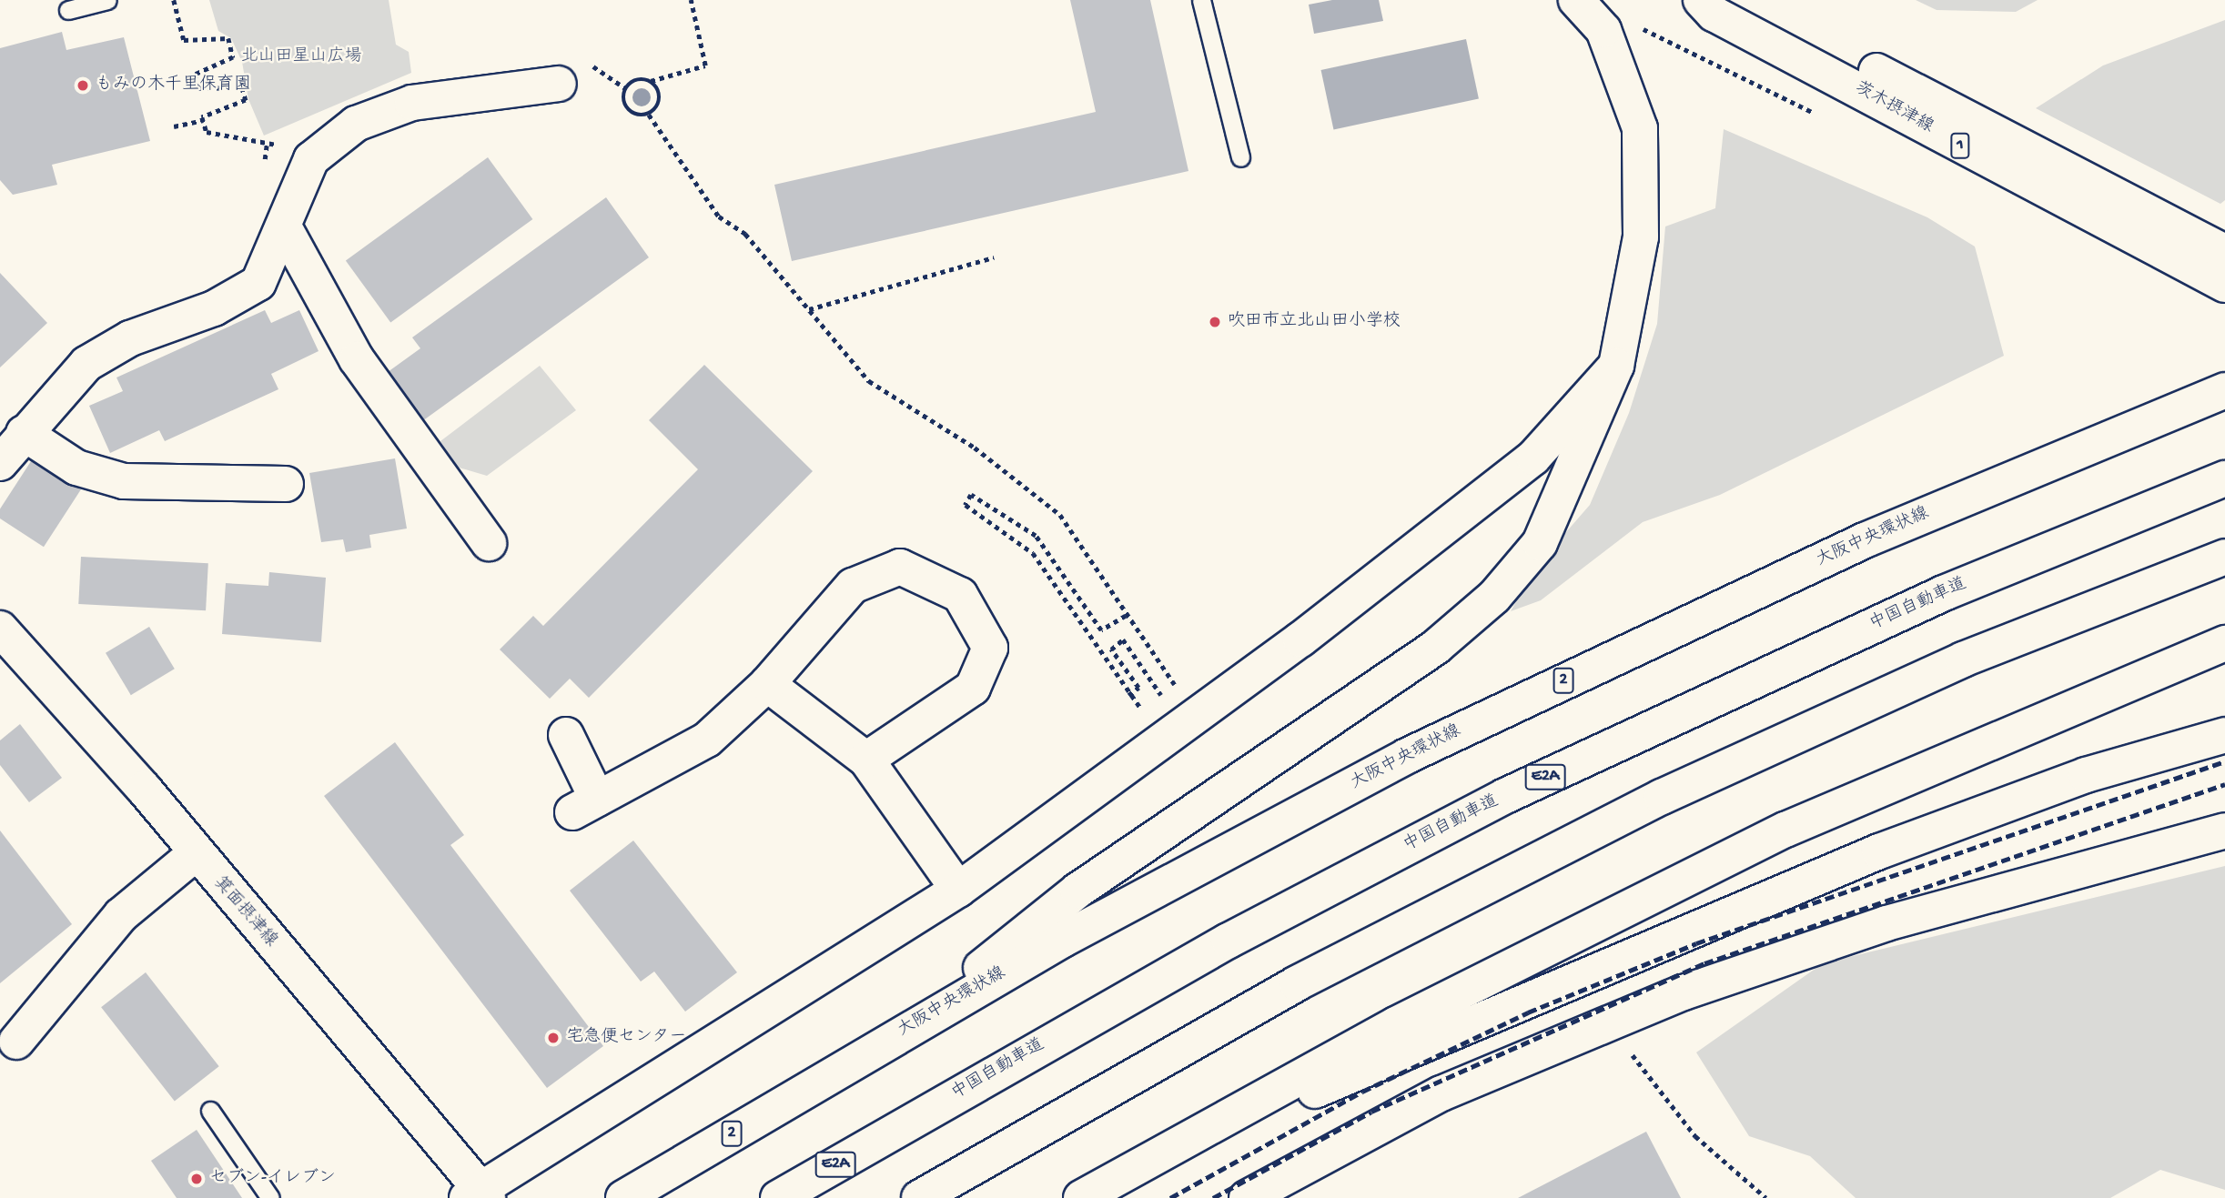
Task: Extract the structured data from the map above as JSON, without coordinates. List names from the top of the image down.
{
  "streets": {
    "main road": [
      "茨木摂津線",
      "1",
      "大阪中央環状線",
      "中国自動車道",
      "2",
      "E2A",
      "箕面摂津線"
    ]
  },
  "parks": ["北山田星山広場"],
  "places": [
    "もみの木千里保育園",
    "吹田市立北山田小学校",
    "宅急便センター",
    "セブン-イレブン"
  ]
}
